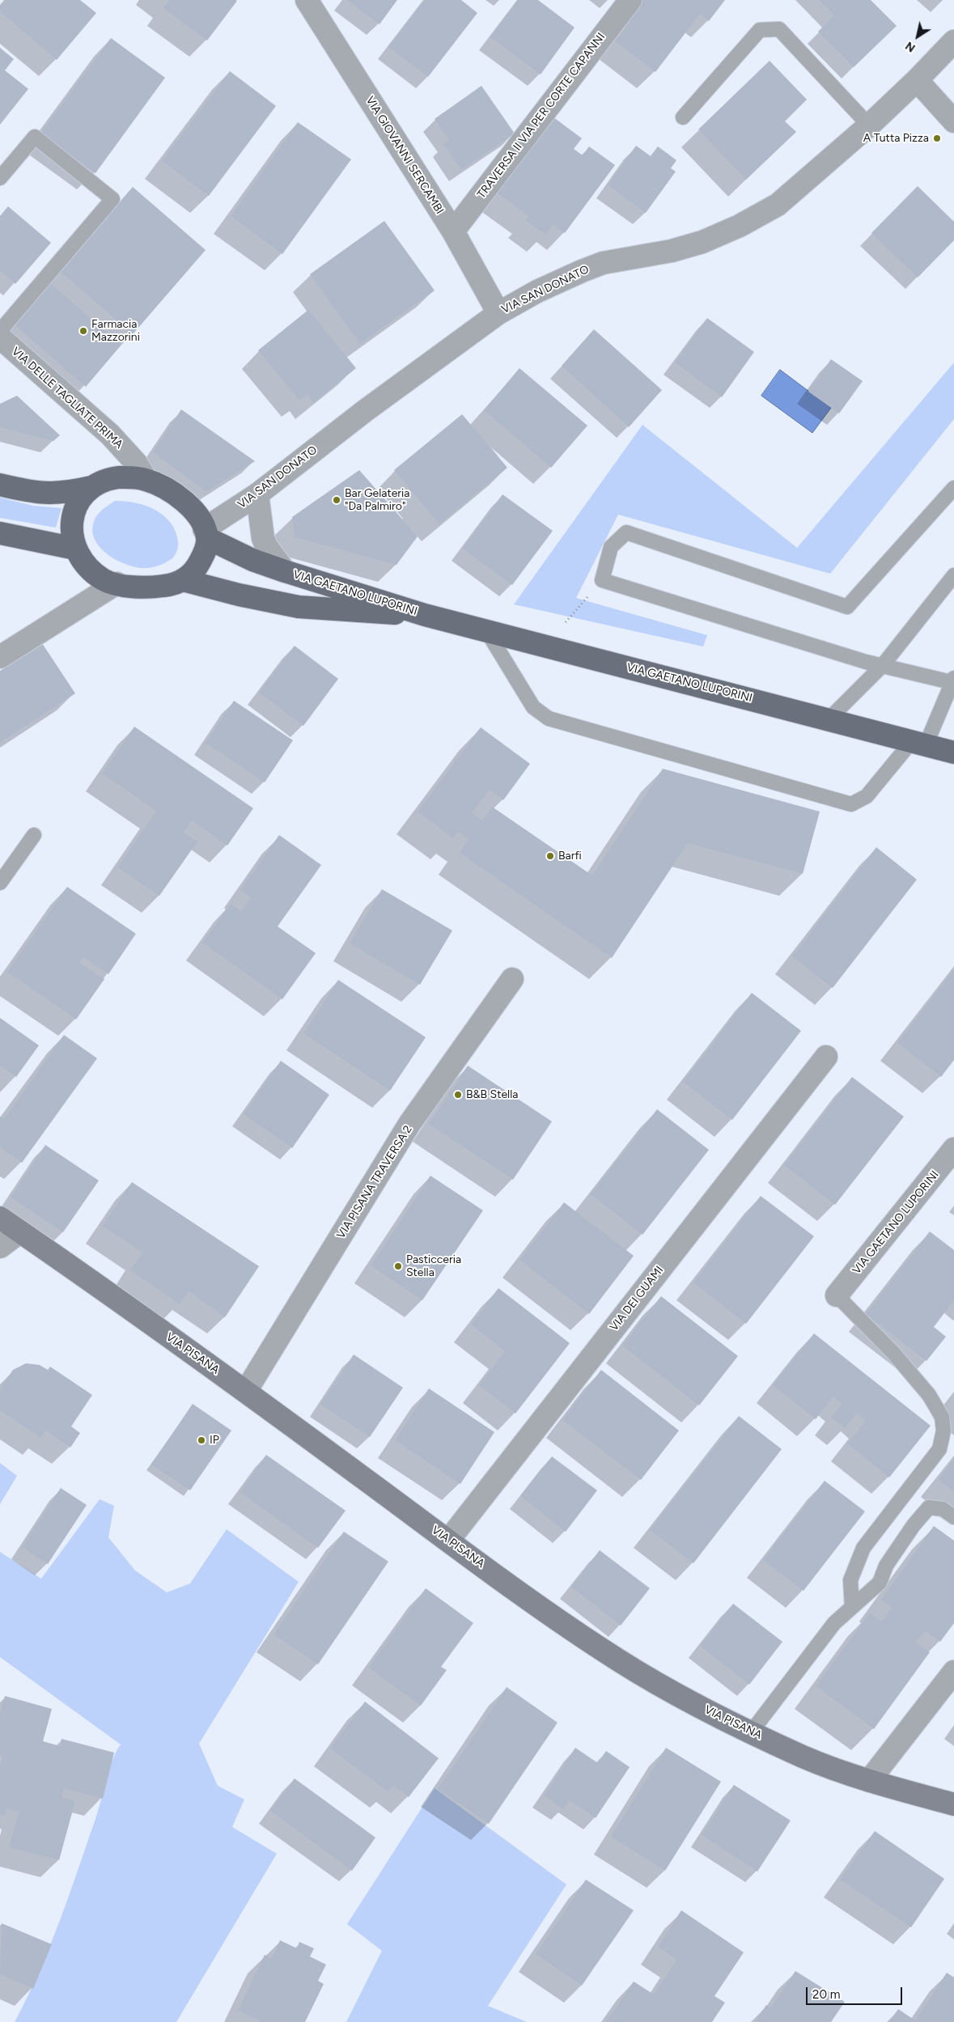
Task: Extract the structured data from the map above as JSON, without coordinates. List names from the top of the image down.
{
  "streets": {
    "main road": ["VIA GAETANO LUPORINI", "VIA PISANA"],
    "street": [
      "TRAVERSA II VIA PER CORTE CAPANNI",
      "VIA GIOVANNI SERCAMBI",
      "VIA SAN DONATO",
      "VIA DELLE TAGLIATE PRIMA",
      "VIA PISANA TRAVERSA 2",
      "VIA DEI GUAMI"
    ]
  },
  "crossings": [
    ["TRAVERSA II VIA PER CORTE CAPANNI", "VIA GIOVANNI SERCAMBI"],
    ["VIA GIOVANNI SERCAMBI", "VIA SAN DONATO"],
    ["VIA SAN DONATO", "VIA DELLE TAGLIATE PRIMA"],
    ["VIA SAN DONATO", "VIA GAETANO LUPORINI"],
    ["VIA DELLE TAGLIATE PRIMA", "VIA GAETANO LUPORINI"],
    ["VIA PISANA TRAVERSA 2", "VIA PISANA"],
    ["VIA DEI GUAMI", "VIA PISANA"]
  ],
  "places": [
    "A Tutta Pizza",
    "Farmacia Mazzorini",
    "Bar Gelateria \"Da Palmiro\"",
    "Barfi",
    "B&B Stella",
    "Pasticceria Stella",
    "IP"
  ],
  "scale_bar": "20 m",
  "north": "bottom left"
}
